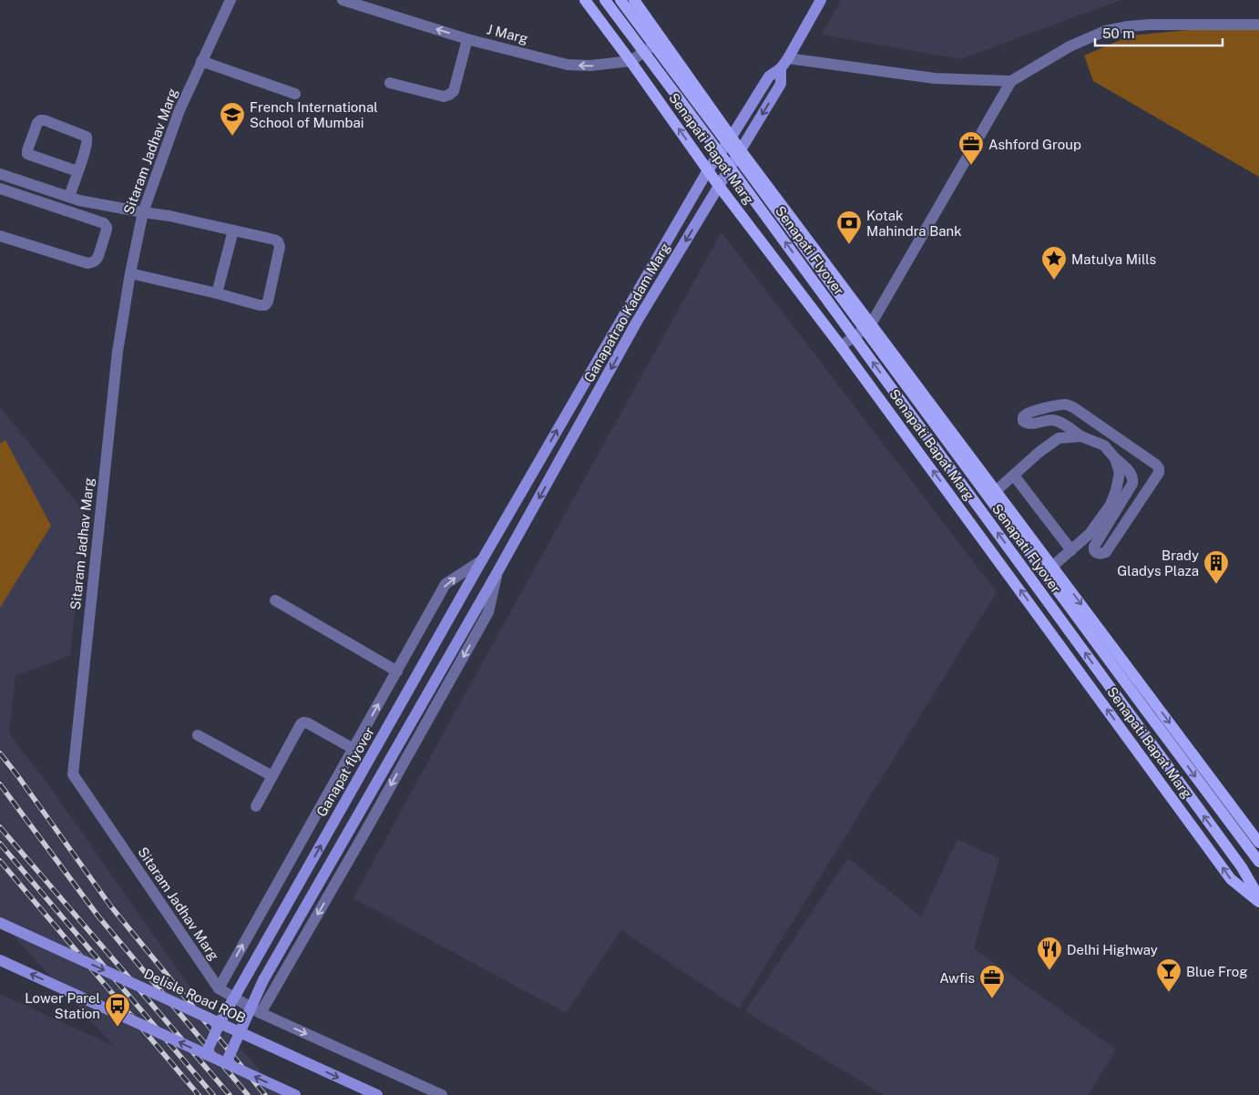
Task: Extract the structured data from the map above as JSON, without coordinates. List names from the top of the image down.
{
  "streets": {
    "main road": [
      "Senapati Bapat Marg",
      "Senapati Flyover",
      "Ganapatrao Kadam Marg",
      "Ganapat flyover",
      "Delisle Road ROB"
    ],
    "street": ["J Marg", "Sitaram Jadhav Marg"]
  },
  "crossings": [
    ["J Marg", "Senapati Bapat Marg"],
    ["Senapati Bapat Marg", "Ganapatrao Kadam Marg"],
    ["Ganapatrao Kadam Marg", "Ganapat flyover"],
    ["Ganapat flyover", "Delisle Road ROB"]
  ],
  "one_way": ["J Marg"],
  "places": {
    "school or university": ["French International School of Mumbai"],
    "office": ["Ashford Group", "Awfis"],
    "bank": ["Kotak Mahindra Bank"],
    "place": ["Matulya Mills"],
    "building": ["Brady Gladys Plaza"],
    "restaurant": ["Delhi Highway"],
    "bar": ["Blue Frog"],
    "bus stop": ["Lower Parel Station"]
  },
  "scale_bar": "50 m"
}
